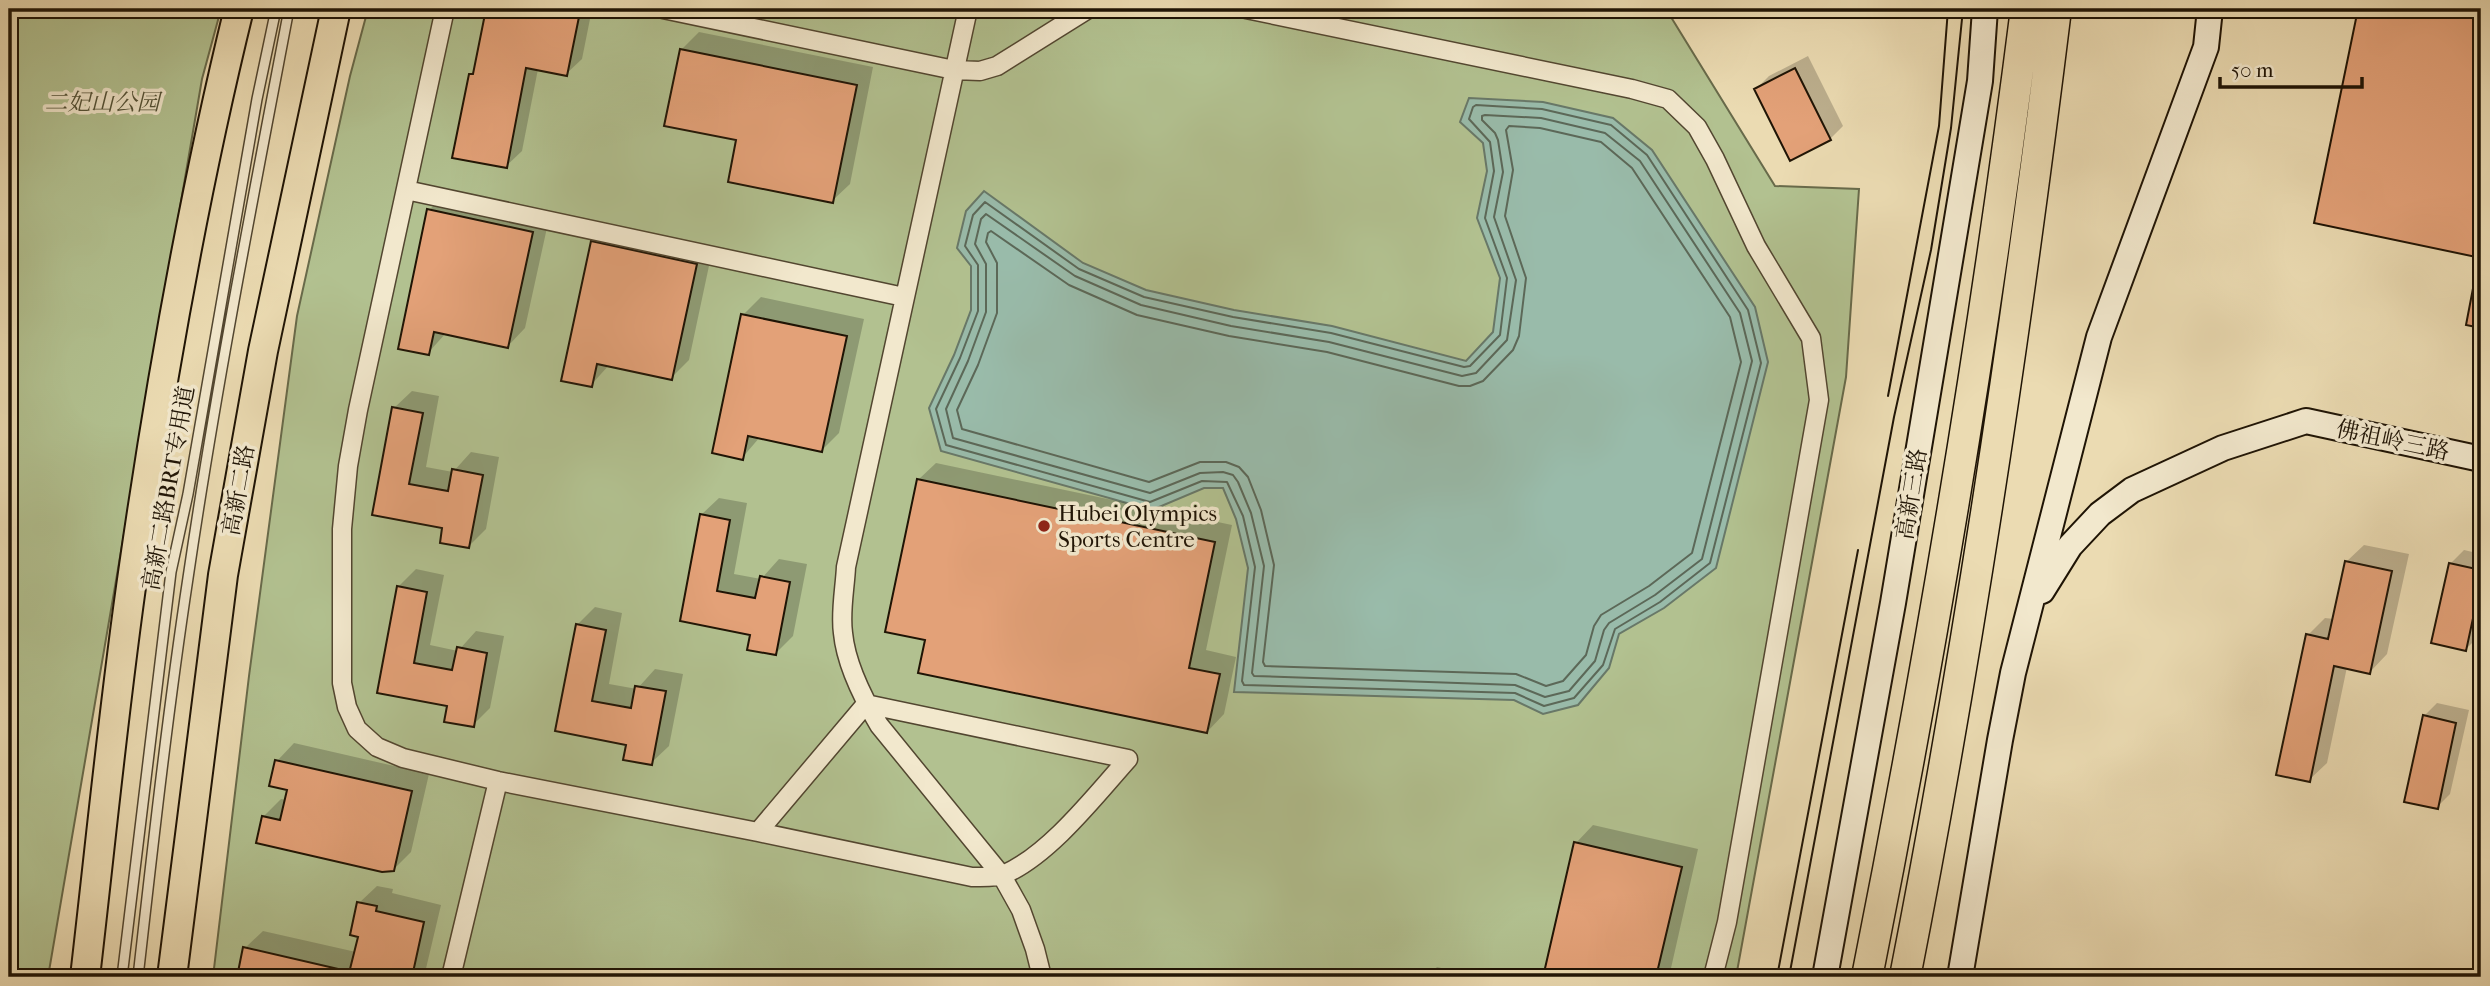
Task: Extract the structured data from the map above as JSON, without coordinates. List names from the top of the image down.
{
  "streets": {
    "highway": ["高新三路"],
    "main road": ["佛祖岭三路", "高新二路"],
    "lane": ["高新二路BRT专用道"]
  },
  "parks": ["二妃山公园"],
  "places": ["Hubei Olympics Sports Centre"],
  "scale_bar": "50 m"
}
